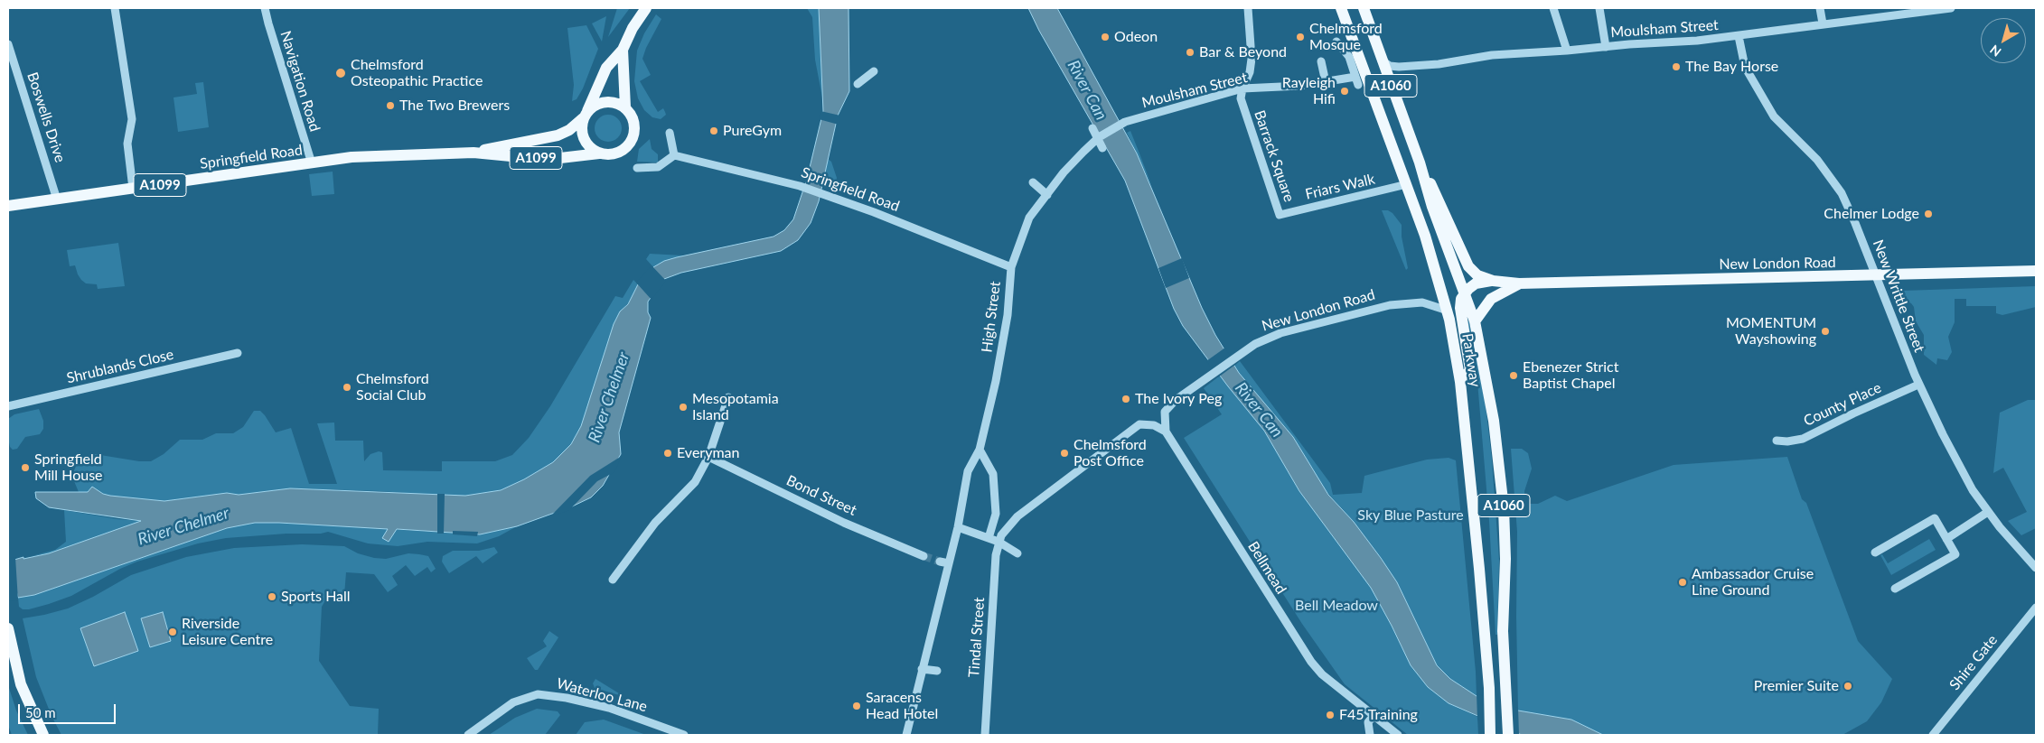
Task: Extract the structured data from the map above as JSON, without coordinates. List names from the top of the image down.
{
  "streets": {
    "main road": [
      "A1060",
      "Springfield Road",
      "A1099",
      "New London Road",
      "Parkway"
    ],
    "street": [
      "Moulsham Street",
      "Navigation Road",
      "Boswells Drive",
      "Barrack Square",
      "Friars Walk",
      "New Writtle Street",
      "High Street",
      "Shrublands Close",
      "County Place",
      "Bond Street",
      "Bellmead",
      "Tindal Street",
      "Shire Gate",
      "Waterloo Lane"
    ]
  },
  "crossings": [
    ["Moulsham Street", "Barrack Square"],
    ["Moulsham Street", "New Writtle Street"],
    ["Moulsham Street", "High Street"],
    ["Moulsham Street", "Parkway"],
    ["Navigation Road", "Springfield Road"],
    ["Boswells Drive", "Springfield Road"],
    ["Barrack Square", "Friars Walk"],
    ["Springfield Road", "A1099"],
    ["Springfield Road", "High Street"],
    ["Friars Walk", "Parkway"],
    ["New London Road", "New Writtle Street"],
    ["New London Road", "Parkway"],
    ["New London Road", "Bellmead"],
    ["New Writtle Street", "County Place"]
  ],
  "water": ["River Can", "River Chelmer"],
  "parks": ["Sky Blue Pasture", "Bell Meadow"],
  "places": [
    "Odeon",
    "Chelmsford Mosque",
    "Bar & Beyond",
    "The Bay Horse",
    "Chelmsford Osteopathic Practice",
    "Rayleigh Hifi",
    "The Two Brewers",
    "PureGym",
    "Chelmer Lodge",
    "MOMENTUM Wayshowing",
    "Ebenezer Strict Baptist Chapel",
    "Chelmsford Social Club",
    "The Ivory Peg",
    "Mesopotamia Island",
    "Everyman",
    "Chelmsford Post Office",
    "Springfield Mill House",
    "Ambassador Cruise Line Ground",
    "Sports Hall",
    "Riverside Leisure Centre",
    "Premier Suite",
    "Saracens Head Hotel",
    "F45 Training"
  ],
  "scale_bar": "50 m",
  "north": "bottom left"
}
